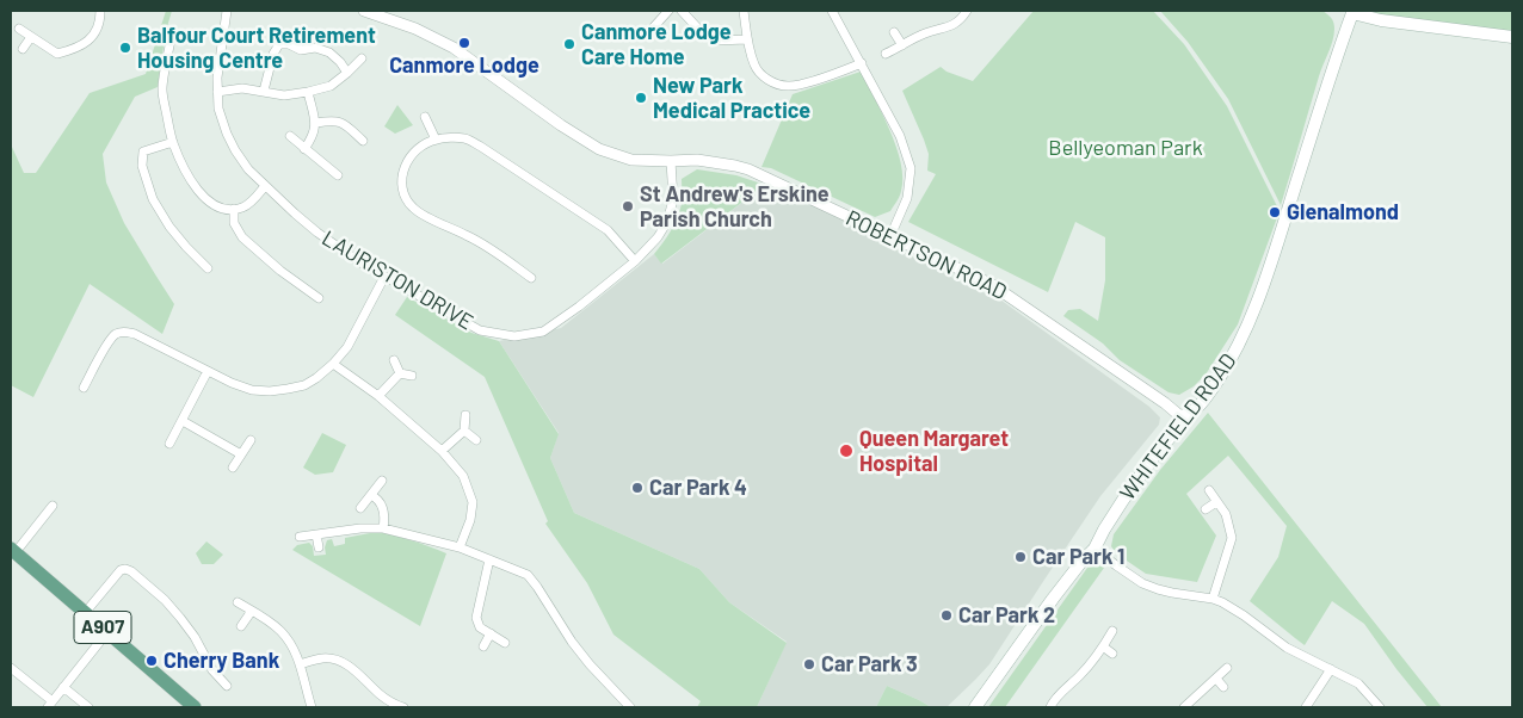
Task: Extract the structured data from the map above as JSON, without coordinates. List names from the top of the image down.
{
  "streets": {
    "main road": ["WHITEFIELD ROAD", "A907"],
    "street": ["ROBERTSON ROAD", "LAURISTON DRIVE"]
  },
  "crossings": [
    ["ROBERTSON ROAD", "LAURISTON DRIVE"],
    ["ROBERTSON ROAD", "WHITEFIELD ROAD"]
  ],
  "parks": ["Bellyeoman Park"],
  "places": [
    "Canmore Lodge",
    "Canmore Lodge Care Home",
    "Balfour Court Retirement Housing Centre",
    "New Park Medical Practice",
    "St Andrew's Erskine Parish Church",
    "Glenalmond",
    "Queen Margaret Hospital",
    "Car Park 4",
    "Car Park 1",
    "Car Park 2",
    "Cherry Bank",
    "Car Park 3"
  ]
}
